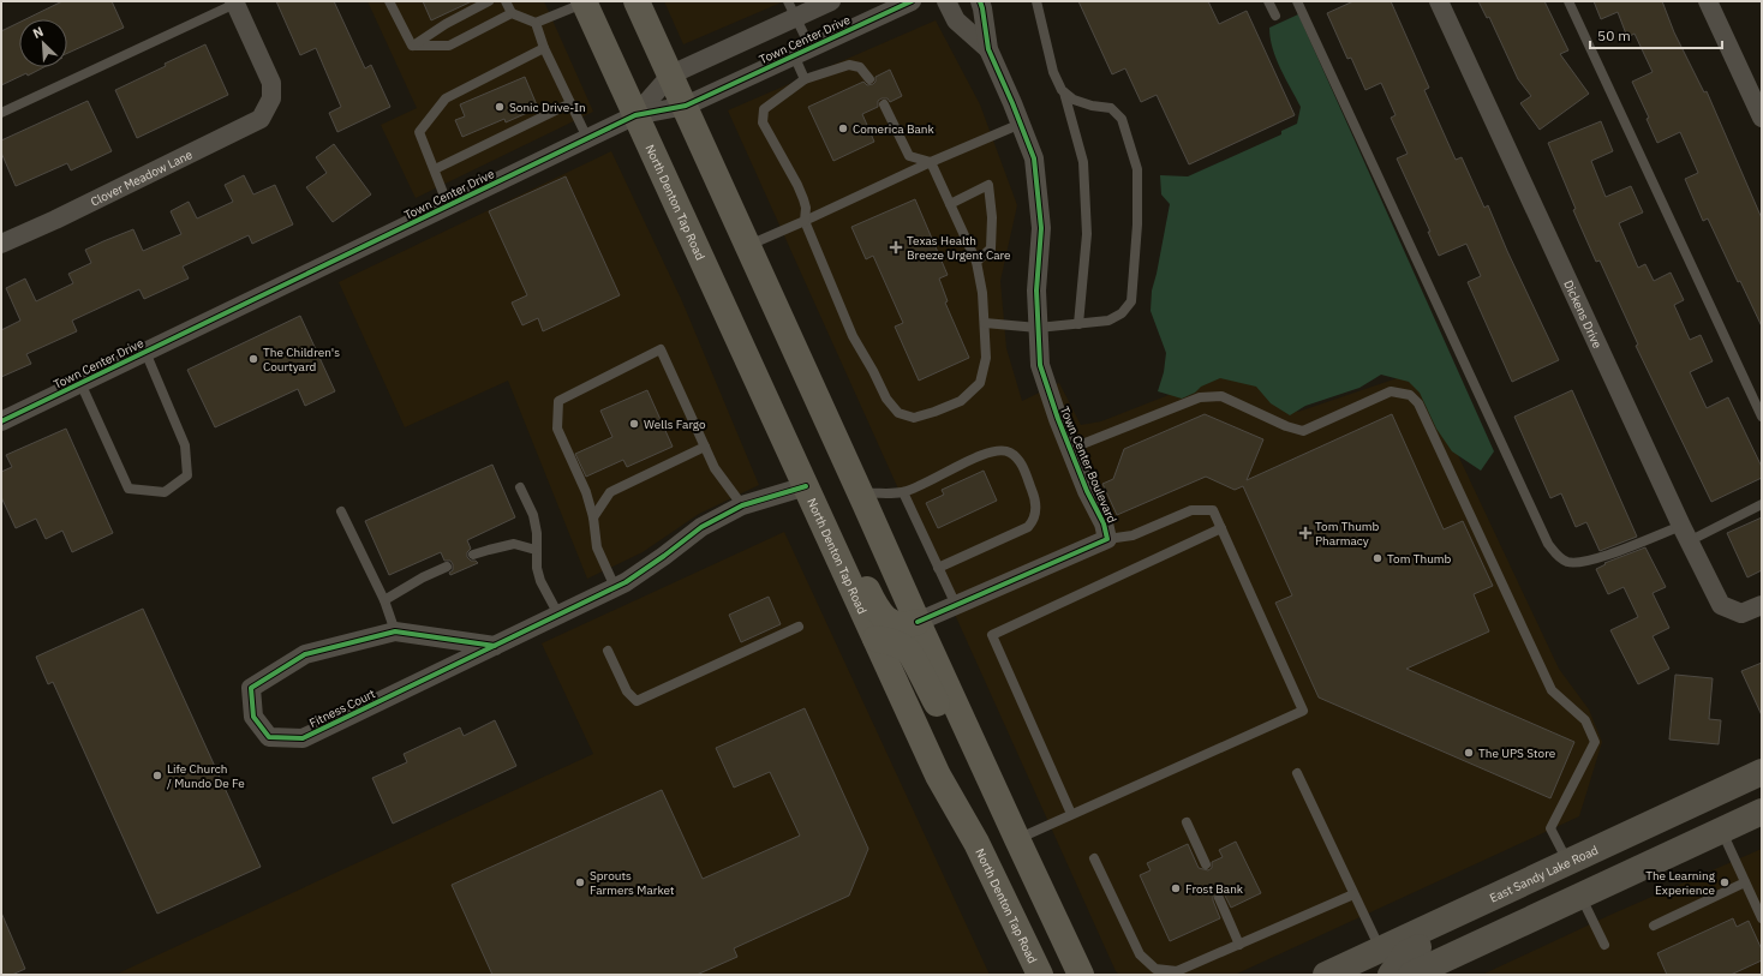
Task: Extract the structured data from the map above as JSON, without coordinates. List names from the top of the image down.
{
  "streets": {
    "main road": ["North Denton Tap Road", "East Sandy Lake Road"],
    "street": [
      "Town Center Drive",
      "Clover Meadow Lane",
      "Dickens Drive",
      "Town Center Boulevard",
      "Fitness Court"
    ]
  },
  "crossings": [
    ["Town Center Drive", "North Denton Tap Road"],
    ["North Denton Tap Road", "Fitness Court"]
  ],
  "places": {
    "other": [
      "Sonic Drive-In",
      "Comerica Bank",
      "The Children's Courtyard",
      "Wells Fargo",
      "Tom Thumb",
      "The UPS Store",
      "Life Church / Mundo De Fe",
      "Sprouts Farmers Market",
      "The Learning Experience",
      "Frost Bank"
    ],
    "health": ["Texas Health Breeze Urgent Care", "Tom Thumb Pharmacy"]
  },
  "scale_bar": "50 m",
  "north": "top left"
}
